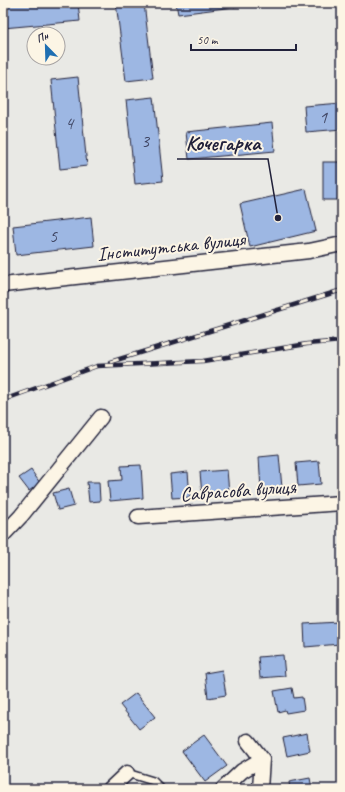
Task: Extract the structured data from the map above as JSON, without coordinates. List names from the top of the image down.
{
  "streets": {
    "street": ["Інститутська вулиця", "Саврасова вулиця"]
  },
  "places": ["Кочегарка"],
  "house_numbers": [
    "1",
    "4",
    "3",
    "5"
  ],
  "scale_bar": "50 m",
  "north": "top left"
}
